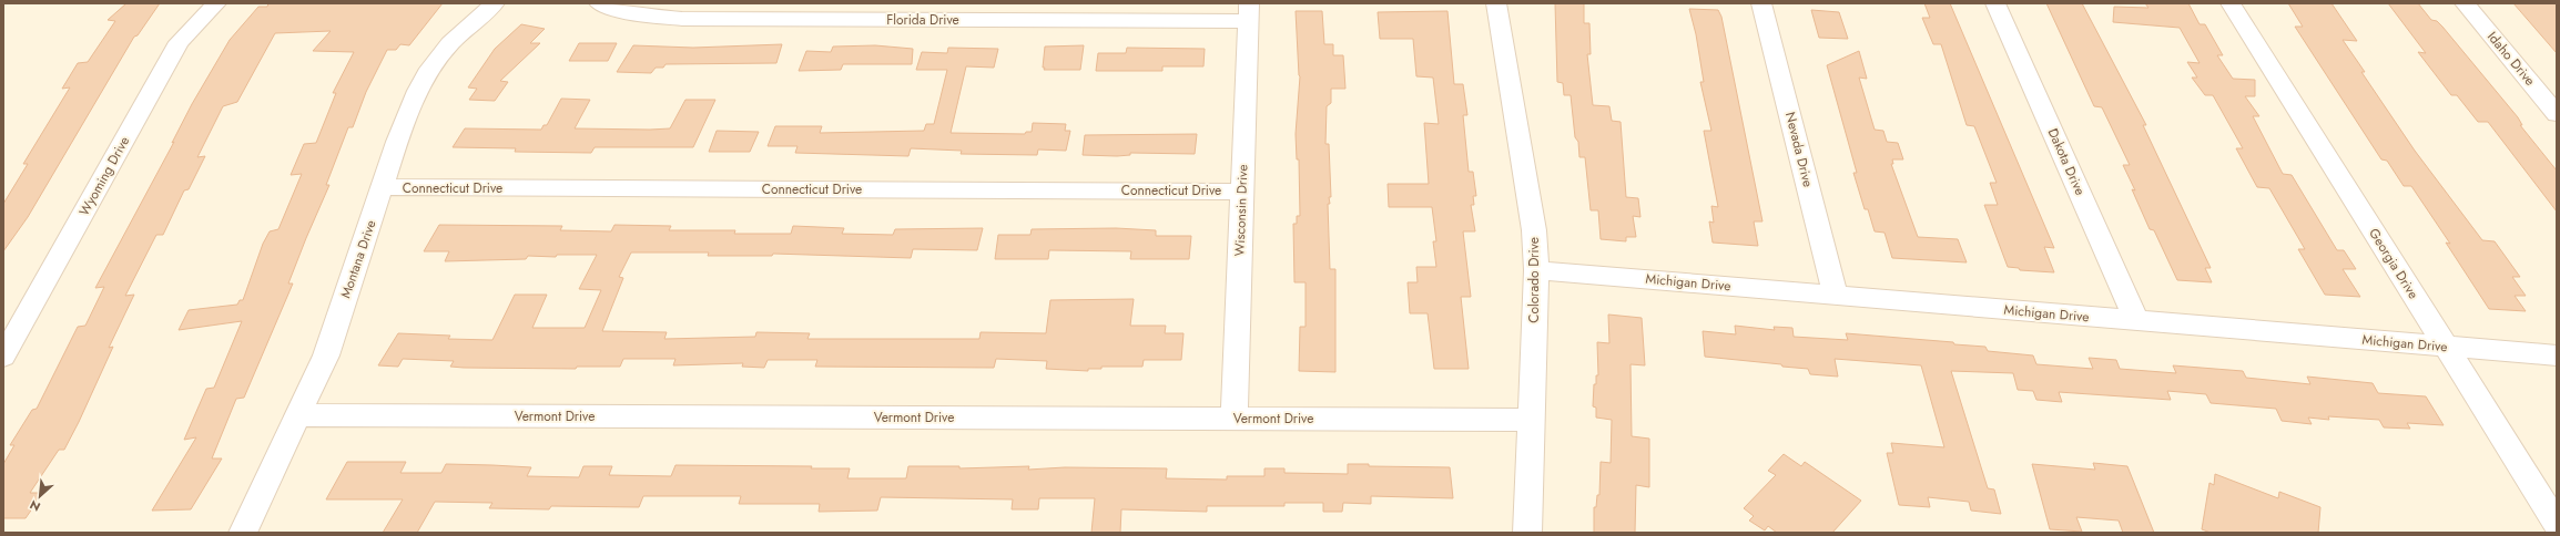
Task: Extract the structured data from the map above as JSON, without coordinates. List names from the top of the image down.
{
  "streets": {
    "street": [
      "Florida Drive",
      "Idaho Drive",
      "Nevada Drive",
      "Dakota Drive",
      "Wyoming Drive",
      "Connecticut Drive",
      "Wisconsin Drive",
      "Montana Drive",
      "Georgia Drive",
      "Colorado Drive",
      "Michigan Drive",
      "Vermont Drive"
    ]
  },
  "crossings": [
    ["Florida Drive", "Wisconsin Drive"],
    ["Nevada Drive", "Michigan Drive"],
    ["Dakota Drive", "Michigan Drive"],
    ["Connecticut Drive", "Wisconsin Drive"],
    ["Connecticut Drive", "Montana Drive"],
    ["Wisconsin Drive", "Vermont Drive"],
    ["Montana Drive", "Vermont Drive"],
    ["Georgia Drive", "Michigan Drive"],
    ["Colorado Drive", "Michigan Drive"],
    ["Colorado Drive", "Vermont Drive"]
  ],
  "north": "bottom left"
}
